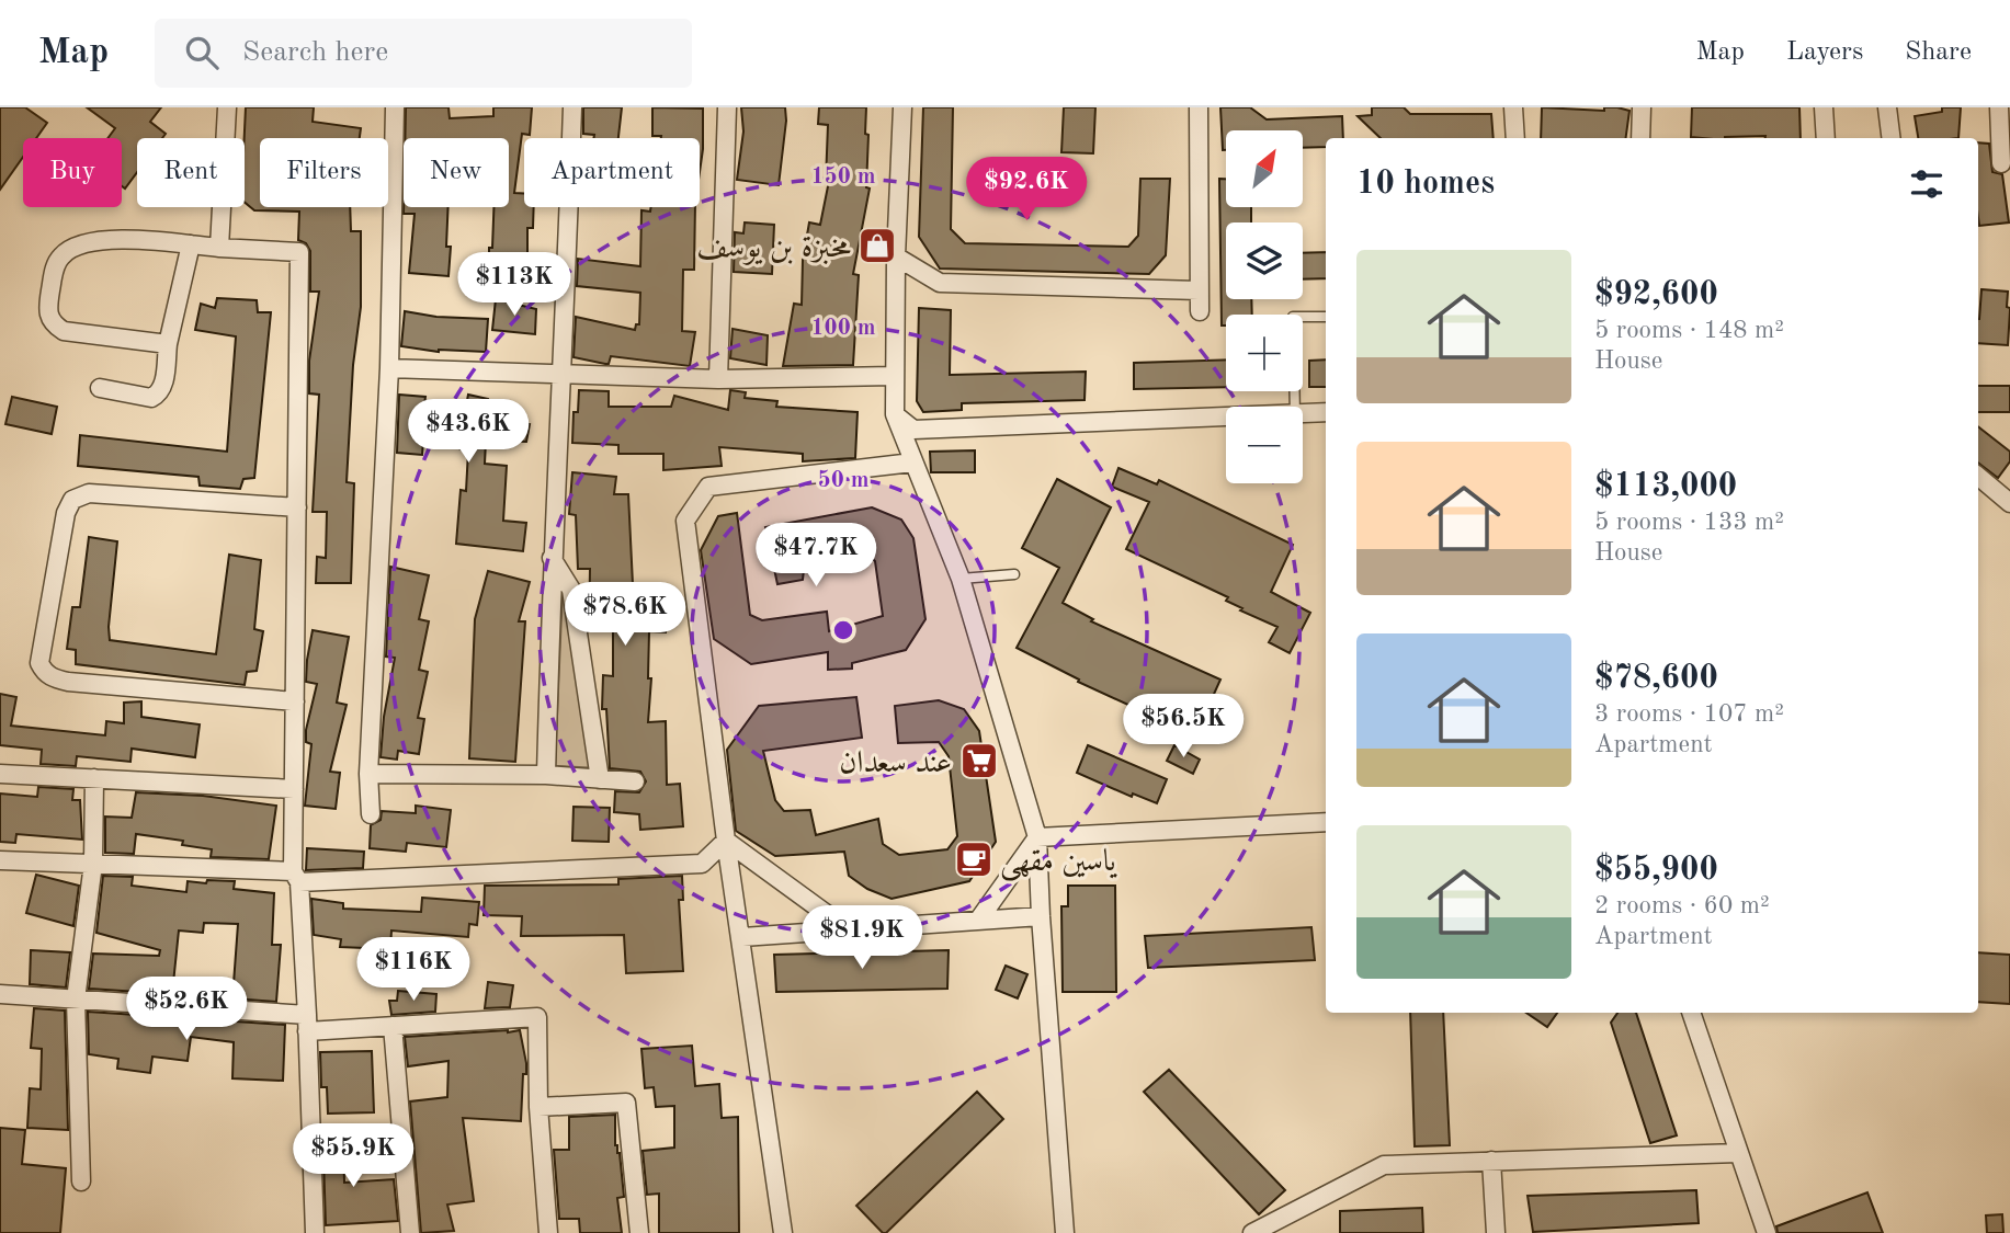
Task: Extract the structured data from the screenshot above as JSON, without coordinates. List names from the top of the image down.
{
  "places": {
    "shop": ["مخبزة بن یوسف"],
    "supermarket": ["عند سعدان"],
    "cafe": ["ياسين مقهى"]
  },
  "north": "top right",
  "page": {
    "header": "Map",
    "search": "Search here",
    "nav": ["Map", "Layers", "Share"],
    "map_buttons": ["+", "−"],
    "chip": [
      "Buy",
      "Rent",
      "Filters",
      "New",
      "Apartment"
    ],
    "heading": "10 homes",
    "price": [
      "$92.6K",
      "$113K",
      "$43.6K",
      "$47.7K",
      "$78.6K",
      "$56.5K",
      "$81.9K",
      "$116K",
      "$52.6K",
      "$55.9K"
    ],
    "list": [
      {
        "name": "$92,600",
        "note": "5 rooms · 148 m² · House"
      },
      {
        "name": "$113,000",
        "note": "5 rooms · 133 m² · House"
      },
      {
        "name": "$78,600",
        "note": "3 rooms · 107 m² · Apartment"
      },
      {
        "name": "$55,900",
        "note": "2 rooms · 60 m² · Apartment"
      }
    ]
  },
  "rings": ["150 m", "100 m", "50 m"]
}
